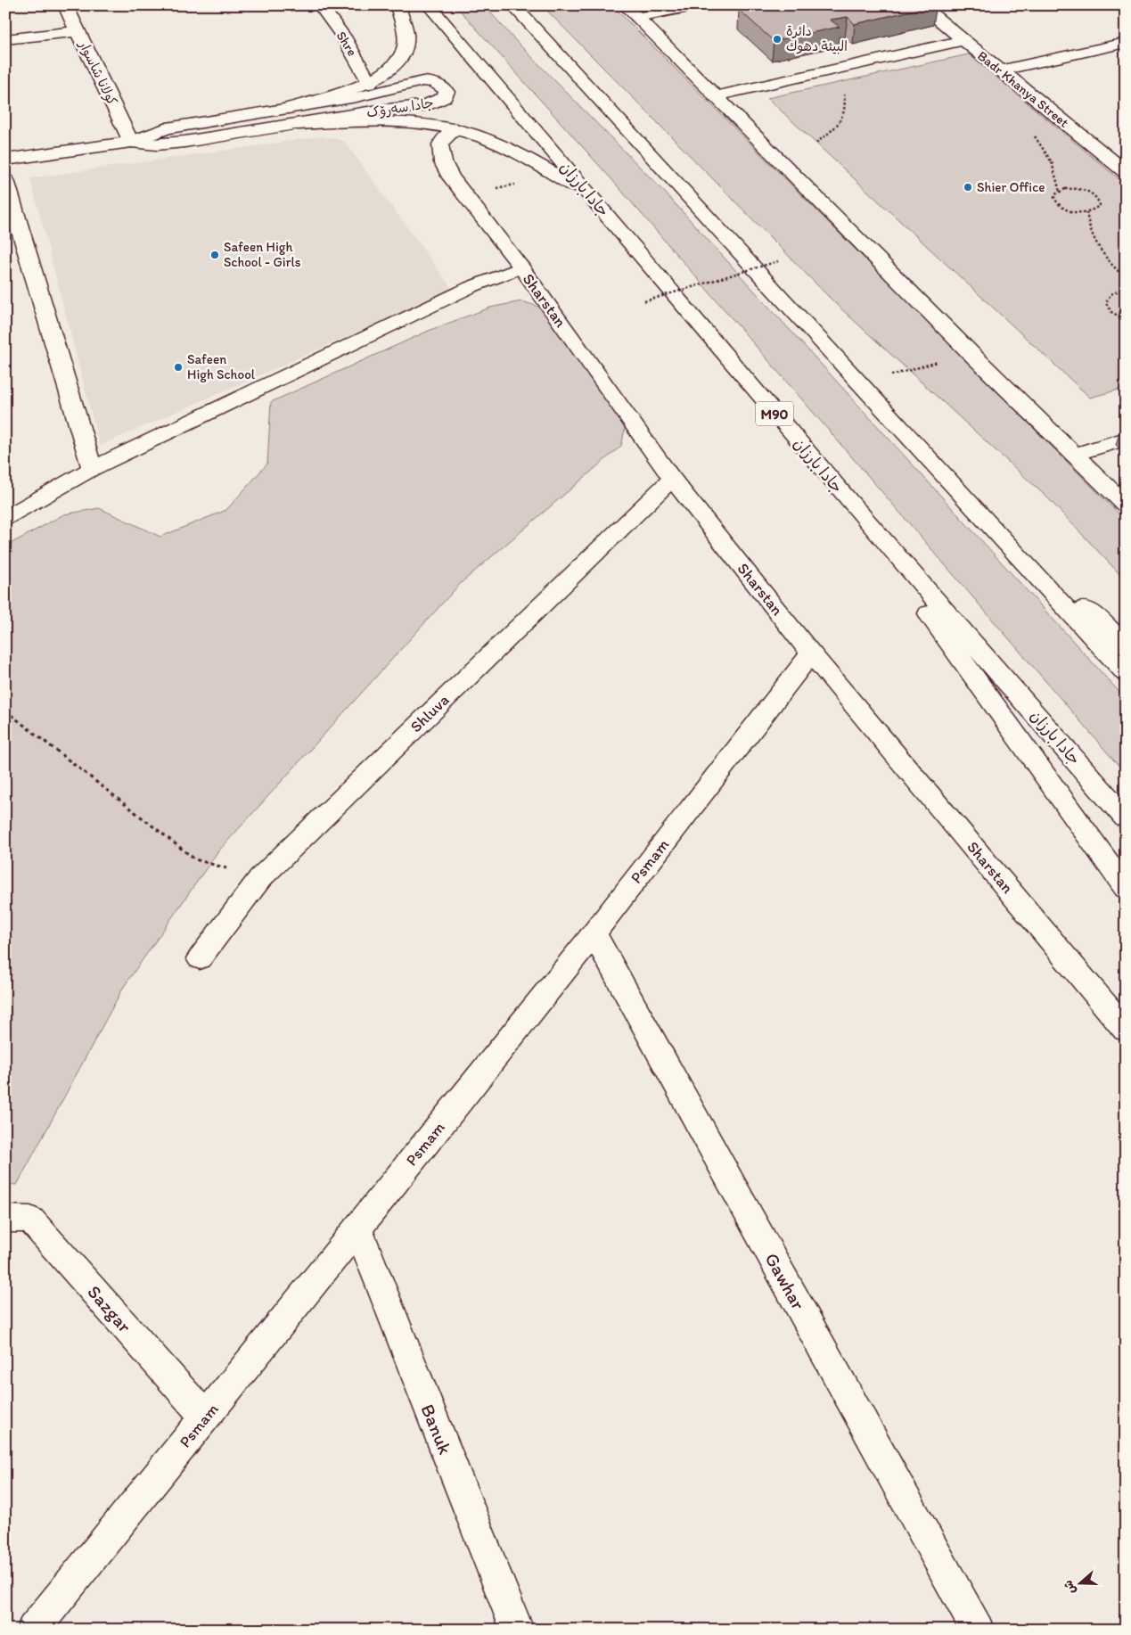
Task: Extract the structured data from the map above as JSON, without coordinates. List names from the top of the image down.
{
  "streets": {
    "main road": [
      "Shre",
      "كولانا شاسوار",
      "Badr Khanya Street",
      "جادا سەرۆک",
      "جادا بارزان",
      "Sharstan",
      "M90",
      "Shluva",
      "Psmam",
      "Gawhar",
      "Sazgar",
      "Banuk"
    ]
  },
  "crossings": [
    ["كولانا شاسوار", "جادا سەرۆک"],
    ["Sharstan", "Shluva"],
    ["Sharstan", "Psmam"],
    ["Psmam", "Gawhar"],
    ["Psmam", "Sazgar"],
    ["Psmam", "Banuk"]
  ],
  "places": [
    "دائرة البيئة دهوك",
    "Shier Office",
    "Safeen High School - Girls",
    "Safeen High School"
  ],
  "north": "left"
}
